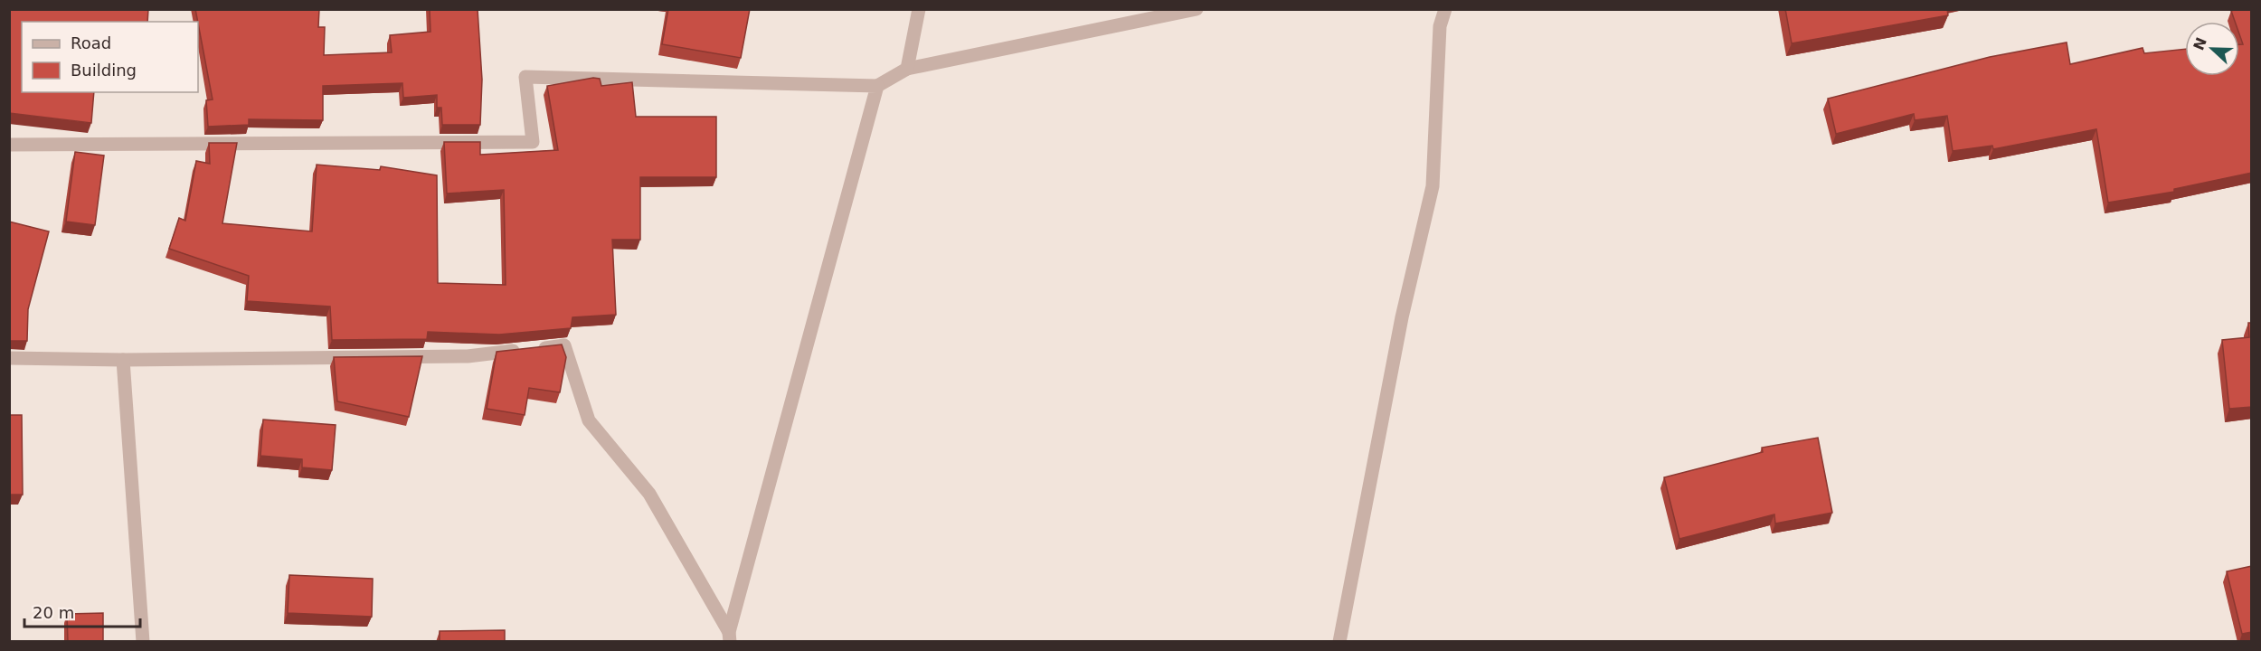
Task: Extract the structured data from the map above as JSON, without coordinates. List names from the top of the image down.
{
  "legend": ["Road", "Building"],
  "scale_bar": "20 m",
  "north": "left"
}
